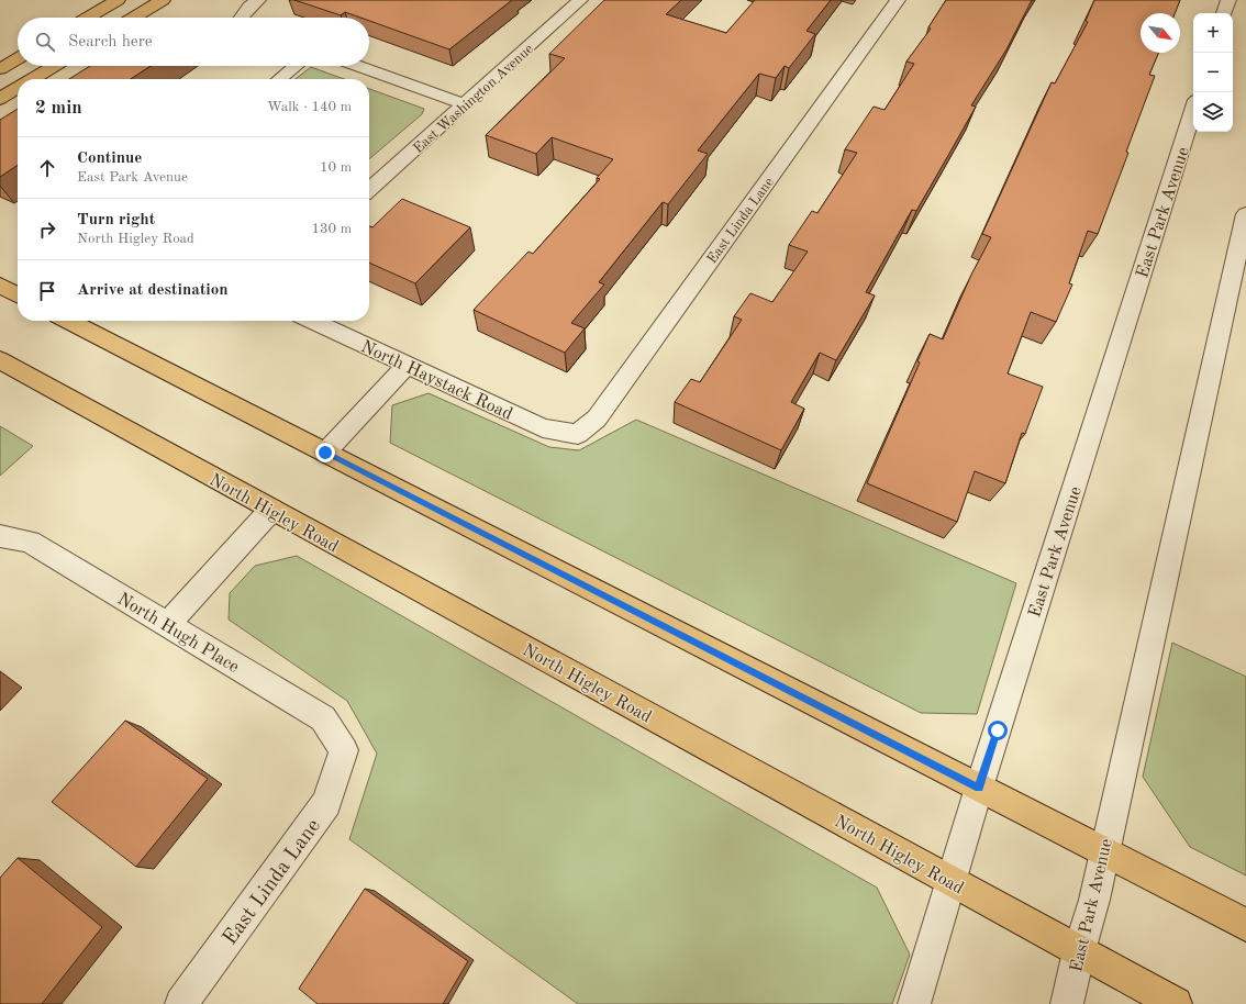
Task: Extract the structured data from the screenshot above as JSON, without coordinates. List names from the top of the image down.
{
  "streets": {
    "main road": ["North Higley Road"],
    "street": [
      "East Washington Avenue",
      "East Park Avenue",
      "East Linda Lane",
      "North Haystack Road",
      "North Hugh Place"
    ]
  },
  "crossings": [
    ["East Park Avenue", "North Higley Road"],
    ["East Linda Lane", "North Haystack Road"],
    ["East Linda Lane", "North Hugh Place"]
  ],
  "north": "bottom right",
  "page": {
    "map_buttons": ["+", "−"],
    "search": "Search here",
    "heading": ["2 min", "Walk · 140 m"],
    "list": [
      ["Continue", "East Park Avenue", "10 m"],
      ["Turn right", "North Higley Road", "130 m"],
      "Arrive at destination"
    ]
  }
}
